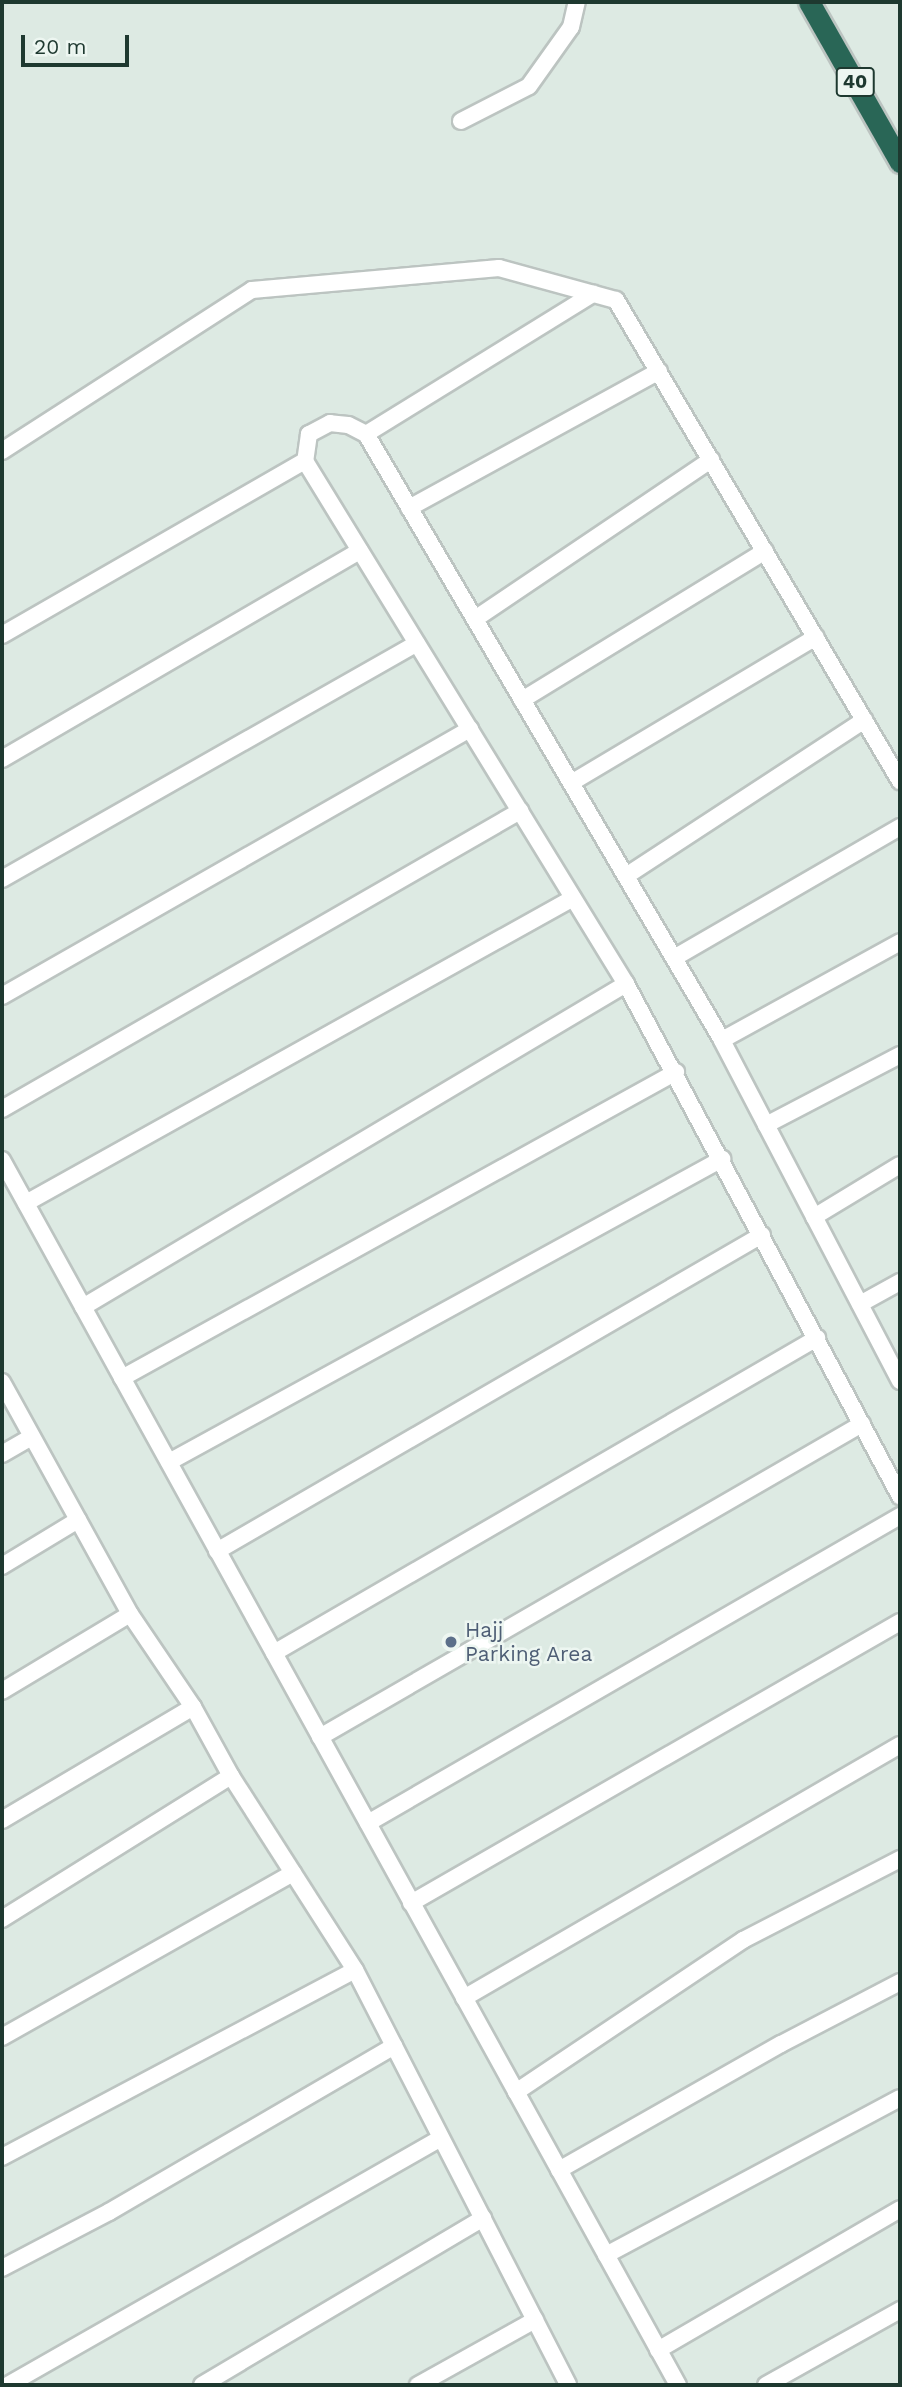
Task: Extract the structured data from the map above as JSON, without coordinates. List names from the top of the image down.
{
  "streets": {
    "highway": ["40"]
  },
  "places": ["Hajj Parking Area"],
  "scale_bar": "20 m"
}
